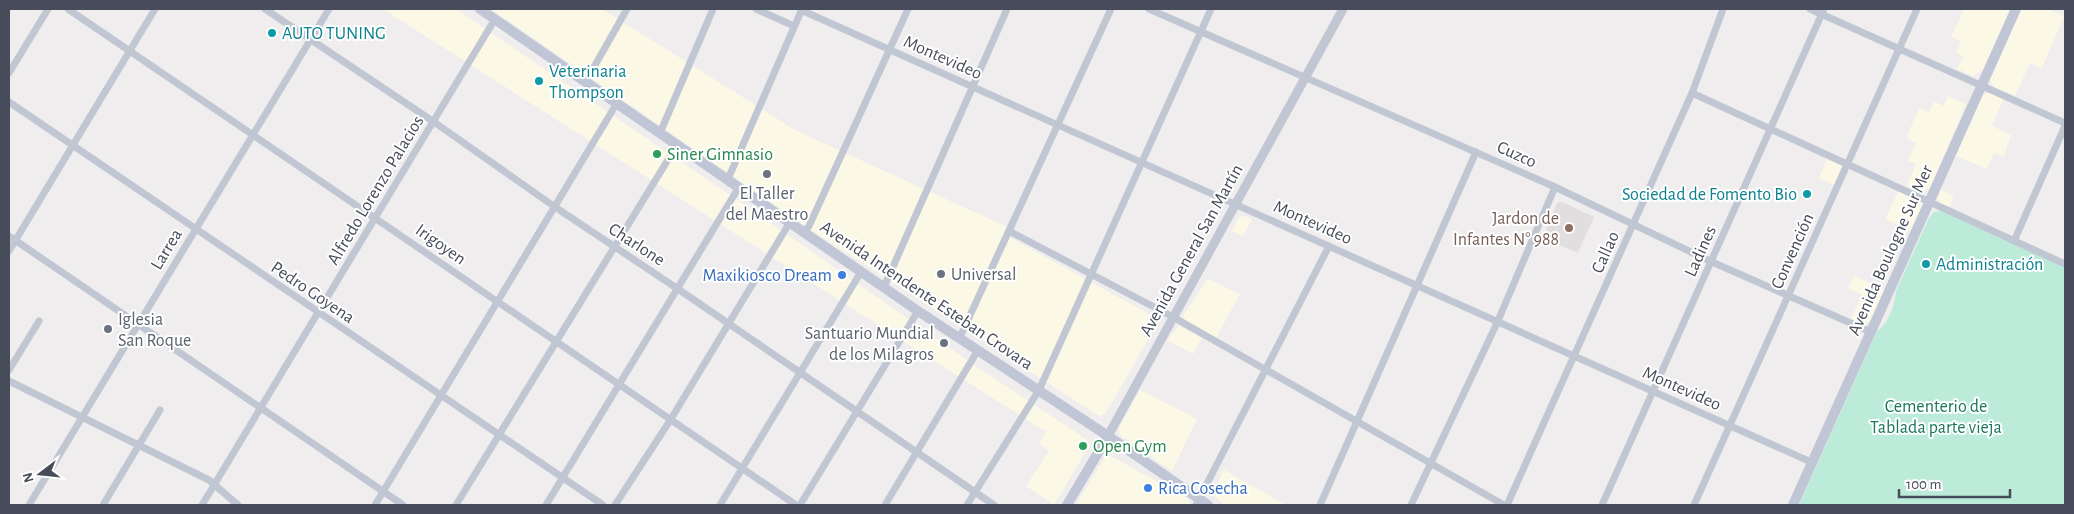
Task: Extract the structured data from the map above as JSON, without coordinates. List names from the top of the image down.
{
  "streets": {
    "main road": ["Avenida General San Martín", "Avenida Boulogne Sur Mer", "Avenida Intendente Esteban Crovara"],
    "street": [
      "Montevideo",
      "Cuzco",
      "Alfredo Lorenzo Palacios",
      "Irigoyen",
      "Charlone",
      "Larrea",
      "Ladines",
      "Convención",
      "Callao",
      "Pedro Goyena"
    ]
  },
  "crossings": [
    ["Montevideo", "Avenida General San Martín"],
    ["Montevideo", "Avenida Boulogne Sur Mer"],
    ["Montevideo", "Ladines"],
    ["Montevideo", "Convención"],
    ["Montevideo", "Callao"],
    ["Cuzco", "Avenida General San Martín"],
    ["Cuzco", "Avenida Boulogne Sur Mer"],
    ["Cuzco", "Ladines"],
    ["Cuzco", "Convención"],
    ["Cuzco", "Callao"],
    ["Alfredo Lorenzo Palacios", "Irigoyen"],
    ["Alfredo Lorenzo Palacios", "Charlone"],
    ["Alfredo Lorenzo Palacios", "Pedro Goyena"],
    ["Alfredo Lorenzo Palacios", "Avenida Intendente Esteban Crovara"],
    ["Irigoyen", "Larrea"],
    ["Charlone", "Larrea"],
    ["Larrea", "Pedro Goyena"],
    ["Avenida General San Martín", "Avenida Intendente Esteban Crovara"]
  ],
  "parks": ["Cementerio de Tablada parte vieja"],
  "places": [
    "AUTO TUNING",
    "Veterinaria Thompson",
    "Siner Gimnasio",
    "El Taller del Maestro",
    "Sociedad de Fomento Bio",
    "Jardon de Infantes N° 988",
    "Administración",
    "Universal",
    "Maxikiosco Dream",
    "Iglesia San Roque",
    "Santuario Mundial de los Milagros",
    "Open Gym",
    "Rica Cosecha"
  ],
  "scale_bar": "100 m",
  "north": "left"
}
